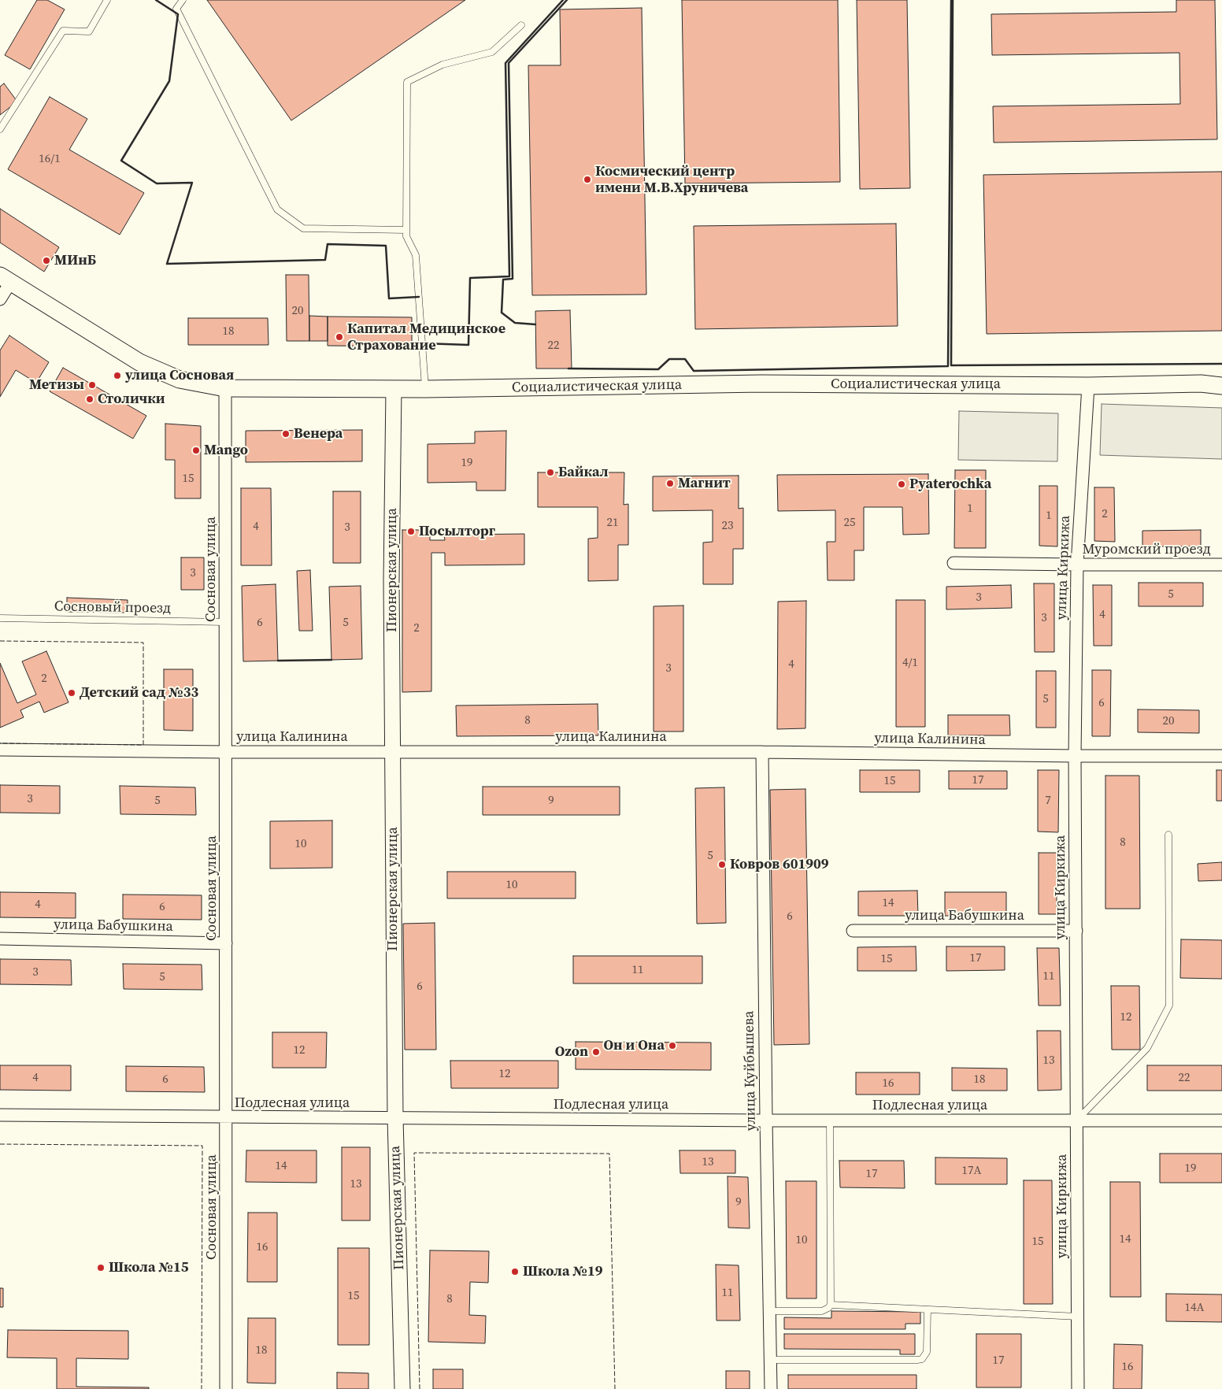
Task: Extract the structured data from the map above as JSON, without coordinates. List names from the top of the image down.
{
  "streets": {
    "main road": ["Социалистическая улица"],
    "street": [
      "Муромский проезд",
      "улица Киркижа",
      "Сосновая улица",
      "Пионерская улица",
      "улица Калинина",
      "улица Бабушкина",
      "улица Куйбышева",
      "Подлесная улица"
    ],
    "lane": ["Сосновый проезд"]
  },
  "crossings": [
    ["Социалистическая улица", "улица Киркижа"],
    ["Социалистическая улица", "Сосновая улица"],
    ["Социалистическая улица", "Пионерская улица"],
    ["Муромский проезд", "улица Киркижа"],
    ["улица Киркижа", "улица Калинина"],
    ["улица Киркижа", "улица Бабушкина"],
    ["улица Киркижа", "Подлесная улица"],
    ["Сосновая улица", "Сосновый проезд"],
    ["Сосновая улица", "улица Калинина"],
    ["Сосновая улица", "улица Бабушкина"],
    ["Сосновая улица", "Подлесная улица"],
    ["Пионерская улица", "улица Калинина"],
    ["Пионерская улица", "Подлесная улица"],
    ["улица Калинина", "улица Куйбышева"],
    ["улица Куйбышева", "Подлесная улица"]
  ],
  "places": [
    "Космический центр имени М.В.Хруничева",
    "МИнБ",
    "Капитал Медицинское Страхование",
    "улица Сосновая",
    "Метизы",
    "Столички",
    "Венера",
    "Mango",
    "Байкал",
    "Магнит",
    "Pyaterochka",
    "Посылторг",
    "Детский сад №33",
    "Ковров 601909",
    "Он и Она",
    "Ozon",
    "Школа №15",
    "Школа №19"
  ],
  "house_numbers": [
    "16/1",
    "20",
    "18",
    "22",
    "19",
    "15",
    "1",
    "2",
    "1",
    "21",
    "25",
    "23",
    "4",
    "3",
    "3",
    "5",
    "3",
    "4",
    "3",
    "6",
    "5",
    "2",
    "4/1",
    "4",
    "3",
    "2",
    "5",
    "6",
    "8",
    "20",
    "17",
    "15",
    "3",
    "5",
    "9",
    "7",
    "8",
    "10",
    "5",
    "10",
    "14",
    "4",
    "6",
    "6",
    "17",
    "15",
    "11",
    "3",
    "11",
    "5",
    "6",
    "12",
    "12",
    "13",
    "12",
    "4",
    "22",
    "6",
    "18",
    "16",
    "13",
    "14",
    "19",
    "17А",
    "17",
    "13",
    "9",
    "14",
    "10",
    "15",
    "16",
    "11",
    "15",
    "8",
    "14А",
    "18",
    "17",
    "16"
  ]
}
